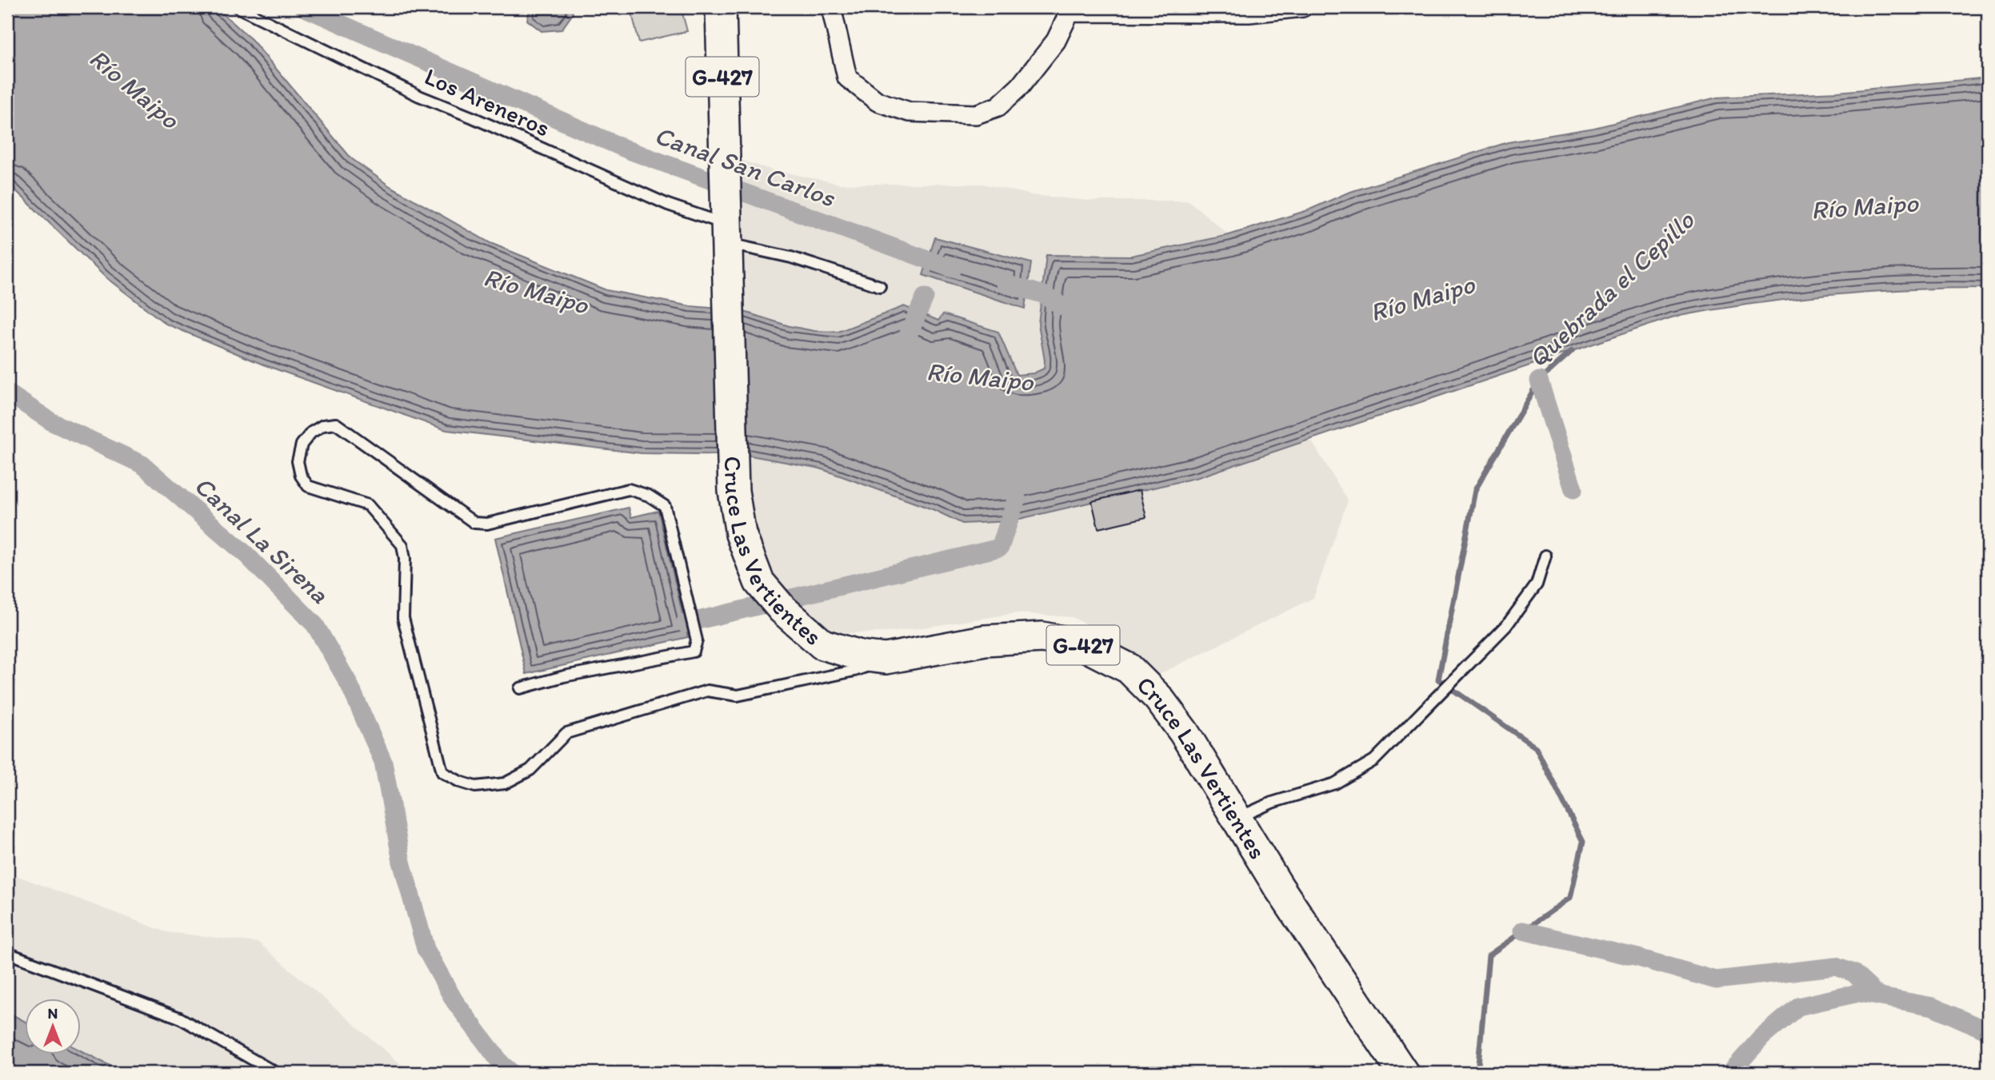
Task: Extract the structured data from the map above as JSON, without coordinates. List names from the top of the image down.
{
  "streets": {
    "main road": ["G-427", "Cruce Las Vertientes"],
    "lane": ["Los Areneros"]
  },
  "crossings": [
    ["Los Areneros", "Cruce Las Vertientes"]
  ],
  "water": [
    "Río Maipo",
    "Canal San Carlos",
    "Quebrada el Cepillo",
    "Canal La Sirena"
  ],
  "north": "top"
}
